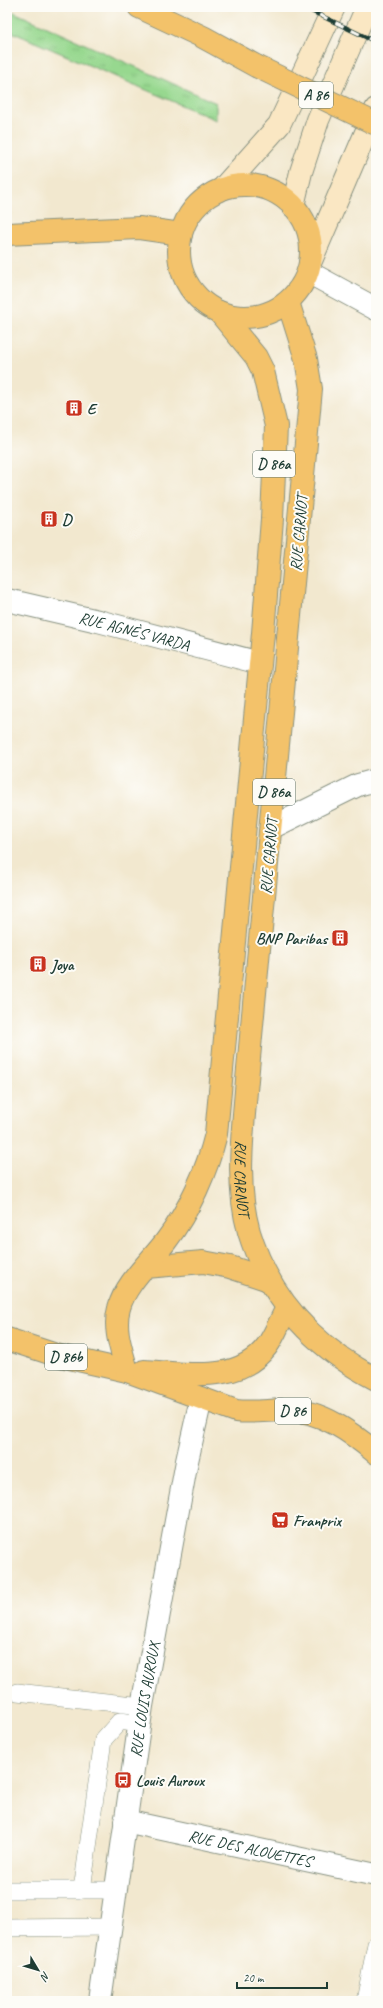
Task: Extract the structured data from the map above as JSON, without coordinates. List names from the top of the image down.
{
  "streets": {
    "main road": [
      "A 86",
      "D 86a",
      "RUE CARNOT",
      "D 86b",
      "D 86"
    ],
    "street": ["RUE AGNÈS VARDA", "RUE LOUIS AUROUX", "RUE DES ALOUETTES"]
  },
  "crossings": [
    ["RUE CARNOT", "RUE AGNÈS VARDA"],
    ["RUE CARNOT", "D 86b"],
    ["D 86b", "D 86"],
    ["D 86b", "RUE LOUIS AUROUX"],
    ["D 86", "RUE LOUIS AUROUX"],
    ["RUE LOUIS AUROUX", "RUE DES ALOUETTES"]
  ],
  "places": {
    "building": [
      "E",
      "D",
      "BNP Paribas",
      "Joya"
    ],
    "supermarket": ["Franprix"],
    "bus stop": ["Louis Auroux"]
  },
  "scale_bar": "20 m",
  "north": "bottom right"
}
